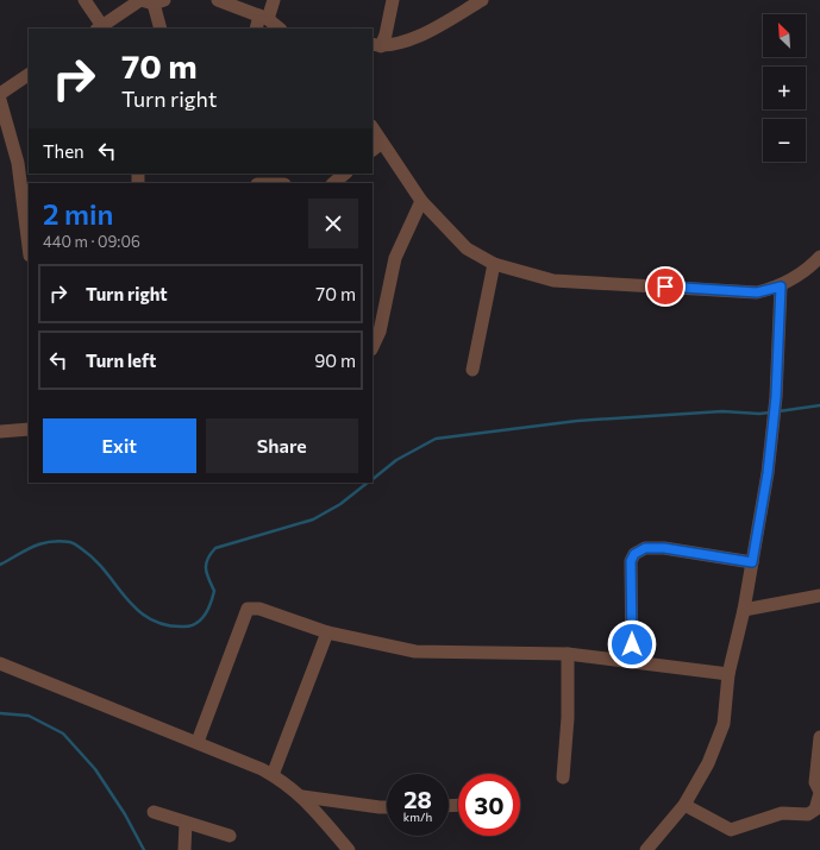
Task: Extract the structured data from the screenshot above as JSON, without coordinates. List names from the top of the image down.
{
  "north": "top left",
  "page": {
    "map_buttons": ["+", "−"],
    "turn": ["70 m", "Turn right"],
    "then": "Then",
    "heading": ["2 min", "440 m · 09:06"],
    "list": [
      {
        "name": "Turn right",
        "value": "70 m"
      },
      {
        "name": "Turn left",
        "value": "90 m"
      }
    ],
    "buttons": ["Exit", "Share"],
    "speed": "28 km/h",
    "limit": "30"
  }
}
